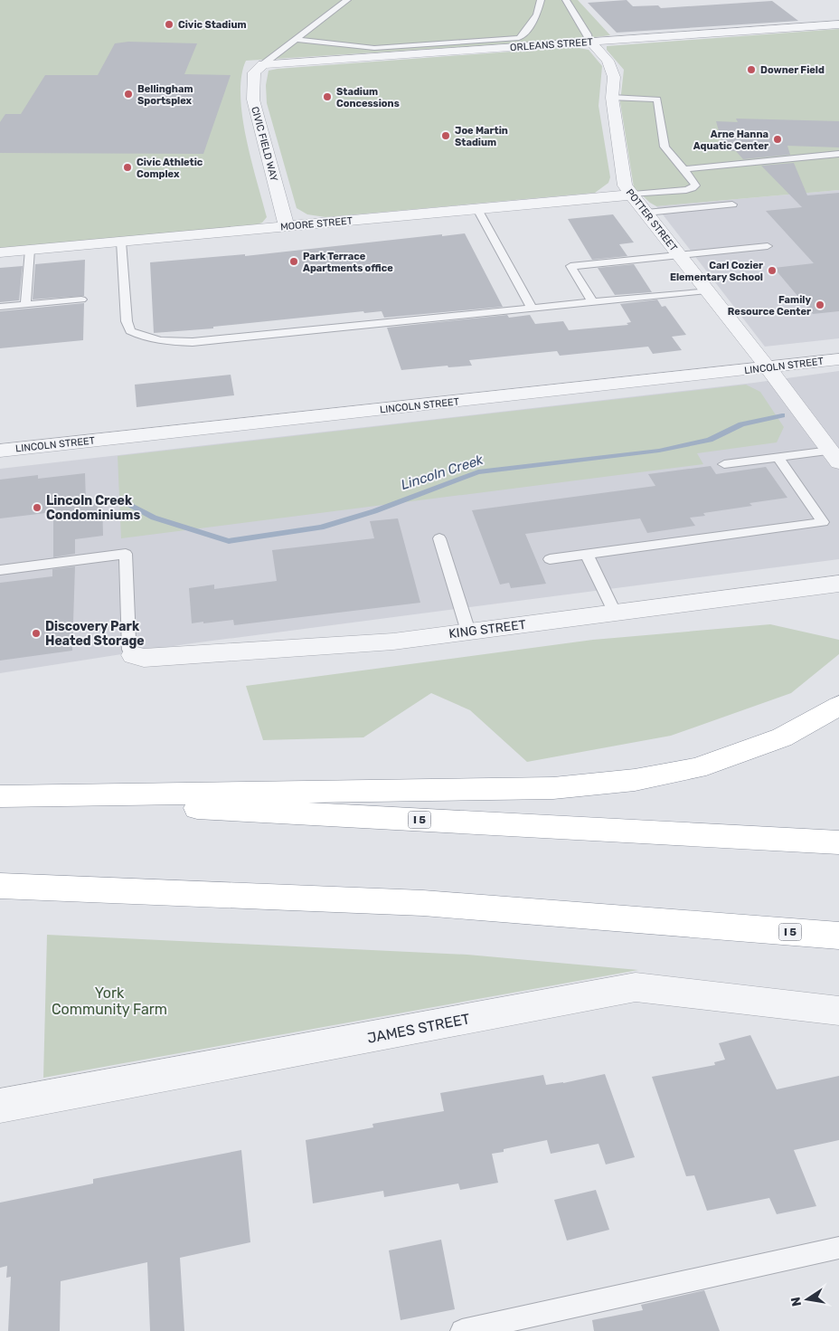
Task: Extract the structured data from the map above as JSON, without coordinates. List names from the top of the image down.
{
  "streets": {
    "highway": ["I 5"],
    "street": [
      "ORLEANS STREET",
      "CIVIC FIELD WAY",
      "POTTER STREET",
      "MOORE STREET",
      "LINCOLN STREET",
      "KING STREET",
      "JAMES STREET"
    ]
  },
  "crossings": [
    ["ORLEANS STREET", "CIVIC FIELD WAY"],
    ["ORLEANS STREET", "POTTER STREET"],
    ["CIVIC FIELD WAY", "MOORE STREET"],
    ["POTTER STREET", "MOORE STREET"],
    ["POTTER STREET", "LINCOLN STREET"]
  ],
  "water": ["Lincoln Creek"],
  "parks": ["York Community Farm"],
  "places": [
    "Civic Stadium",
    "Downer Field",
    "Bellingham Sportsplex",
    "Stadium Concessions",
    "Joe Martin Stadium",
    "Arne Hanna Aquatic Center",
    "Civic Athletic Complex",
    "Park Terrace Apartments office",
    "Carl Cozier Elementary School",
    "Family Resource Center",
    "Lincoln Creek Condominiums",
    "Discovery Park Heated Storage"
  ],
  "north": "left"
}
